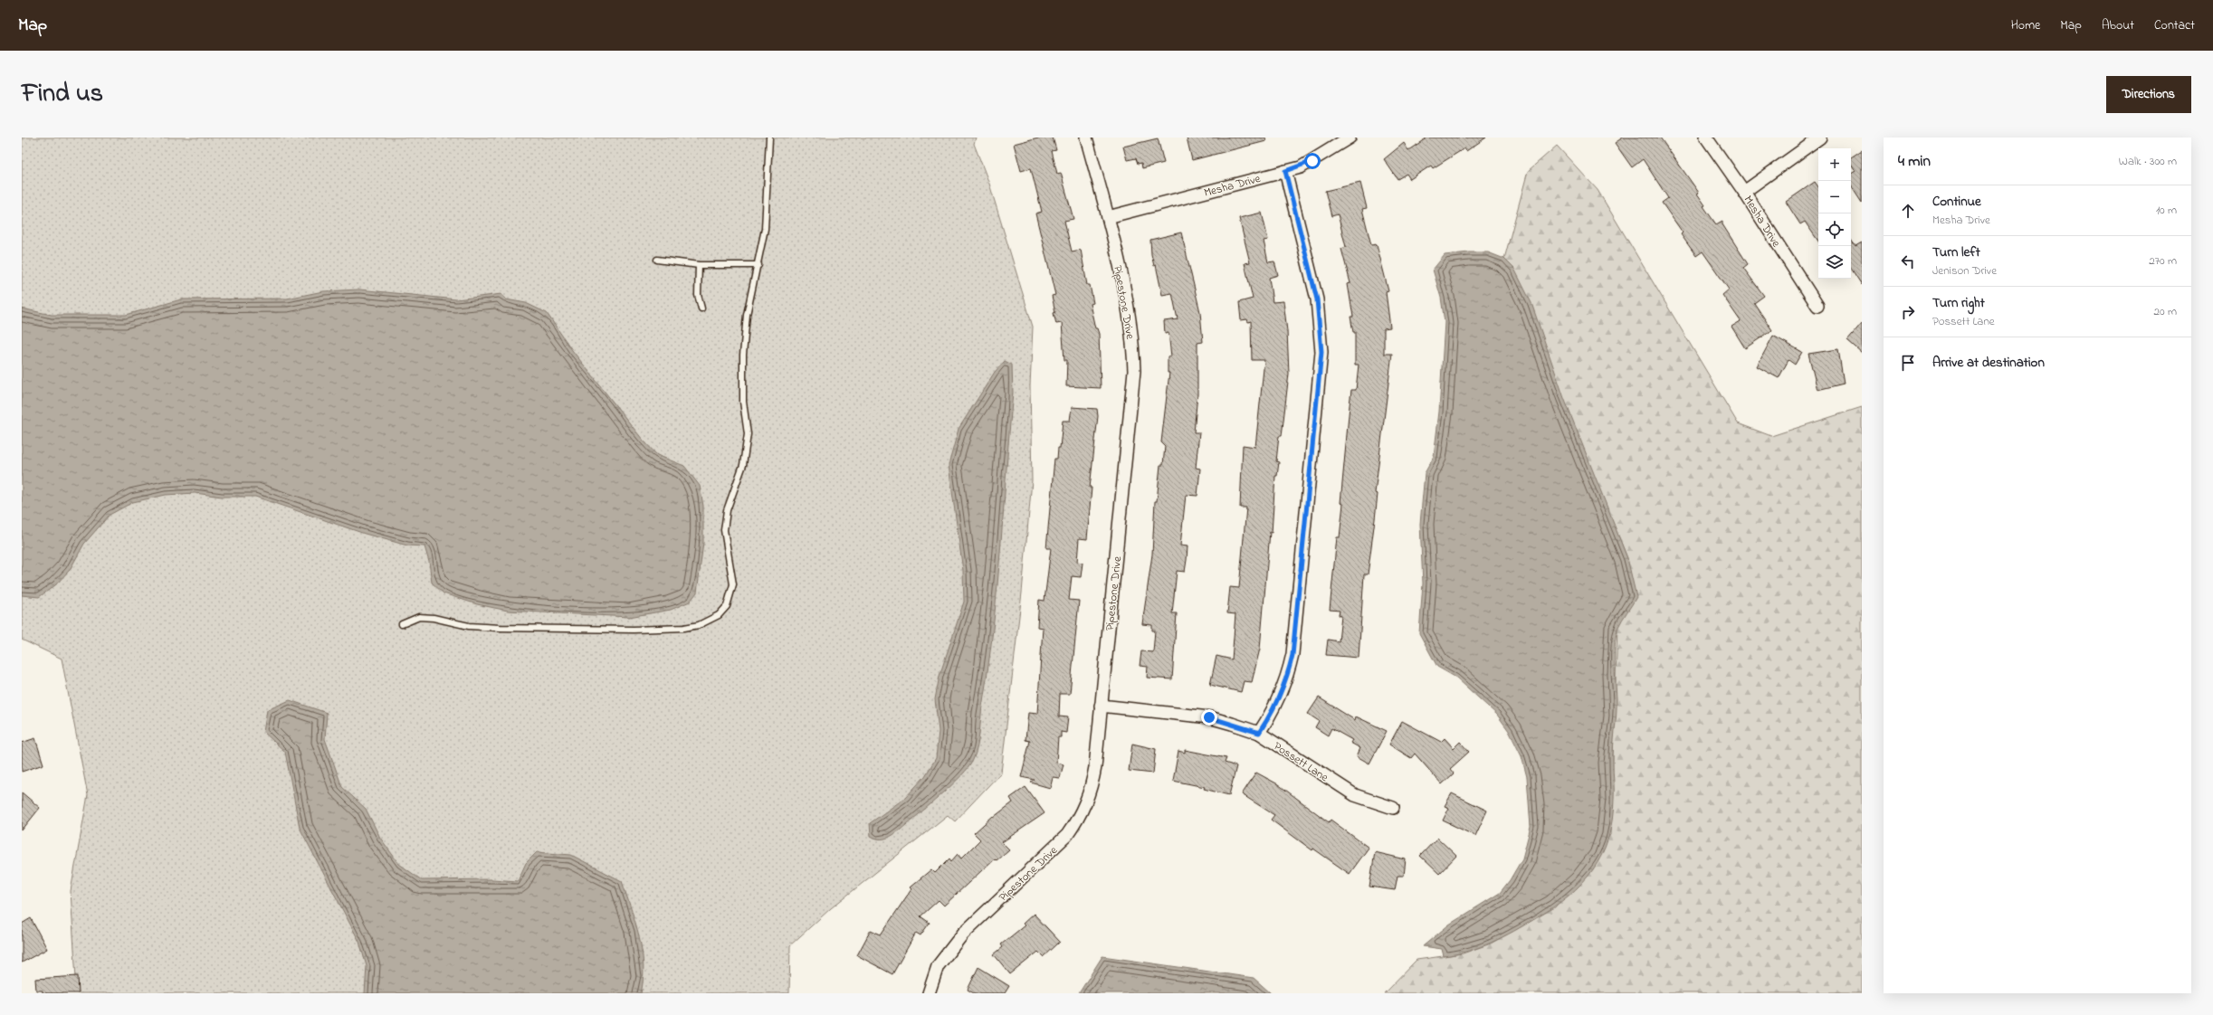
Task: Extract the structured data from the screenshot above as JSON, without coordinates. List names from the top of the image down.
{
  "streets": {
    "street": ["Mesha Drive", "Pipestone Drive", "Possett Lane"]
  },
  "crossings": [
    ["Mesha Drive", "Pipestone Drive"],
    ["Pipestone Drive", "Possett Lane"]
  ],
  "page": {
    "header": "Map",
    "nav": [
      "Home",
      "Map",
      "About",
      "Contact"
    ],
    "title": "Find us",
    "buttons": "Directions",
    "heading": ["4 min", "Walk · 300 m"],
    "map_buttons": ["+", "−"],
    "list": [
      ["Continue", "Mesha Drive", "10 m"],
      ["Turn left", "Jenison Drive", "270 m"],
      ["Turn right", "Possett Lane", "20 m"],
      "Arrive at destination"
    ]
  }
}
